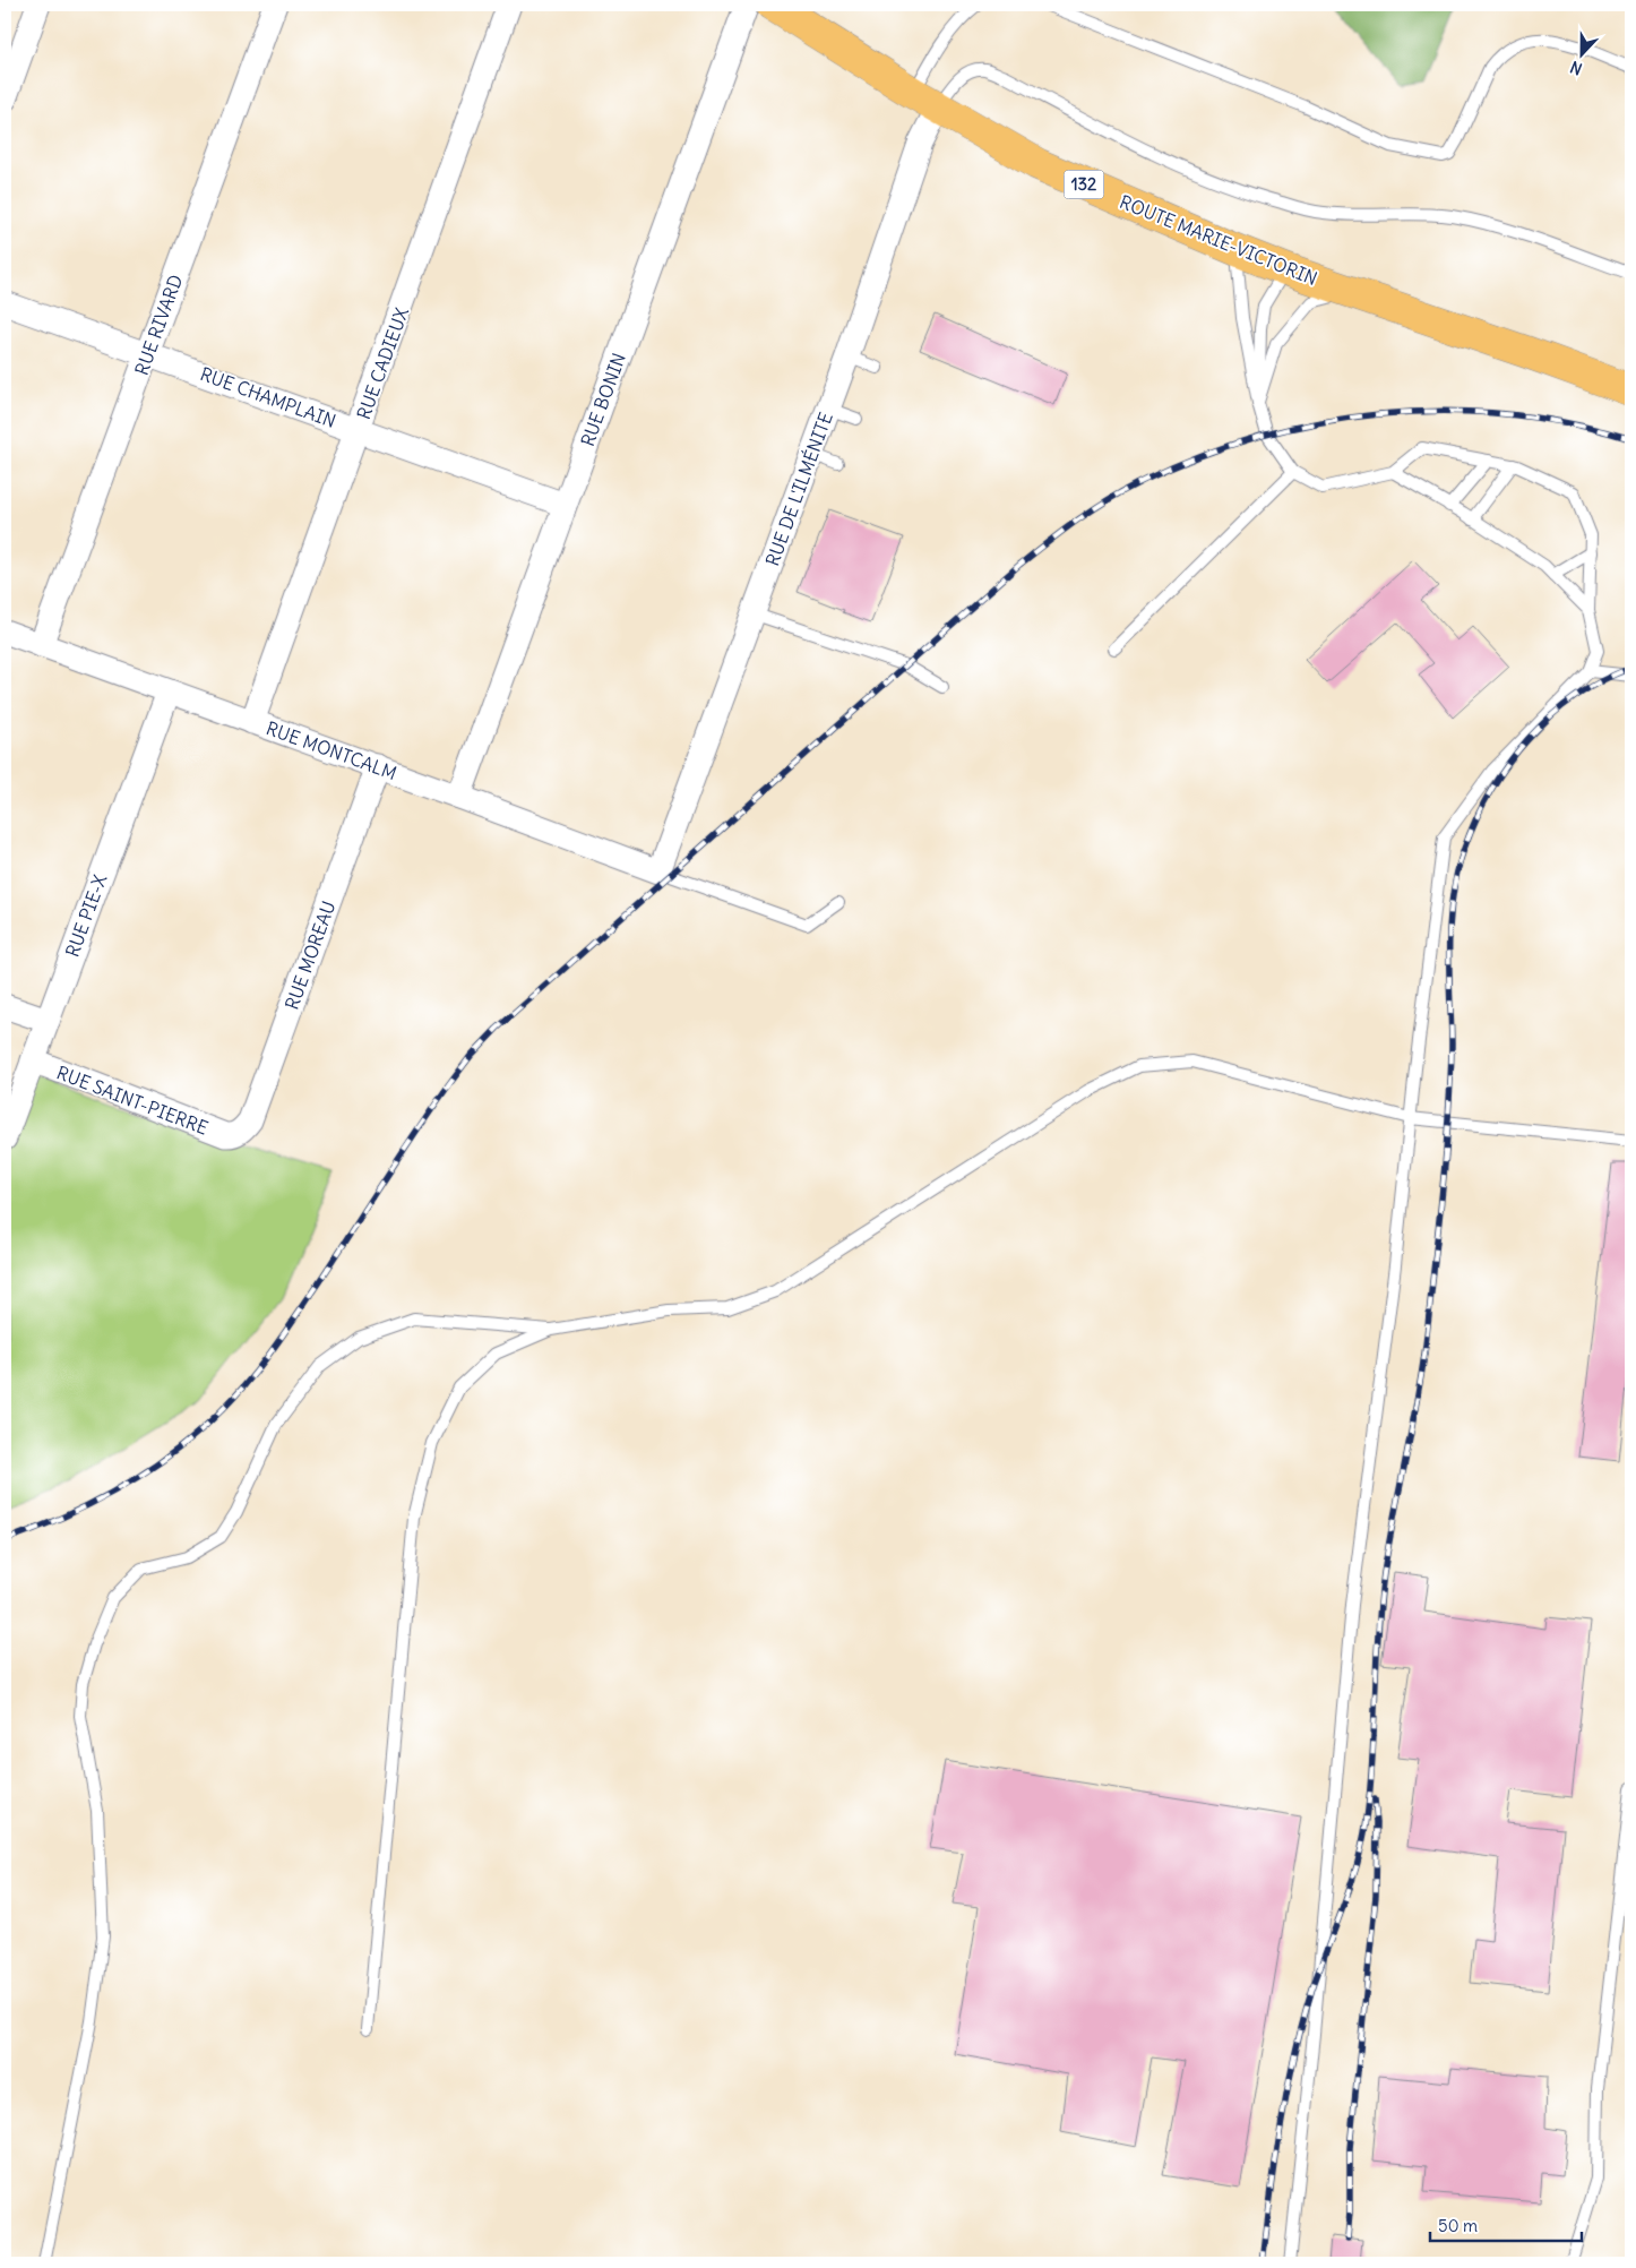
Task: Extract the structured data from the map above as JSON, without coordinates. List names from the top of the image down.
{
  "streets": {
    "main road": ["132", "ROUTE MARIE-VICTORIN"],
    "street": [
      "RUE RIVARD",
      "RUE CADIEUX",
      "RUE CHAMPLAIN",
      "RUE BONIN",
      "RUE DE L'ILMÉNITE",
      "RUE MONTCALM",
      "RUE PIE-X",
      "RUE MOREAU",
      "RUE SAINT-PIERRE"
    ]
  },
  "crossings": [
    ["ROUTE MARIE-VICTORIN", "RUE DE L'ILMÉNITE"],
    ["RUE RIVARD", "RUE CHAMPLAIN"],
    ["RUE RIVARD", "RUE MONTCALM"],
    ["RUE CADIEUX", "RUE CHAMPLAIN"],
    ["RUE CADIEUX", "RUE MONTCALM"],
    ["RUE CHAMPLAIN", "RUE BONIN"],
    ["RUE BONIN", "RUE MONTCALM"],
    ["RUE DE L'ILMÉNITE", "RUE MONTCALM"],
    ["RUE MONTCALM", "RUE PIE-X"],
    ["RUE MONTCALM", "RUE MOREAU"],
    ["RUE PIE-X", "RUE SAINT-PIERRE"],
    ["RUE MOREAU", "RUE SAINT-PIERRE"]
  ],
  "scale_bar": "50 m",
  "north": "bottom"
}
